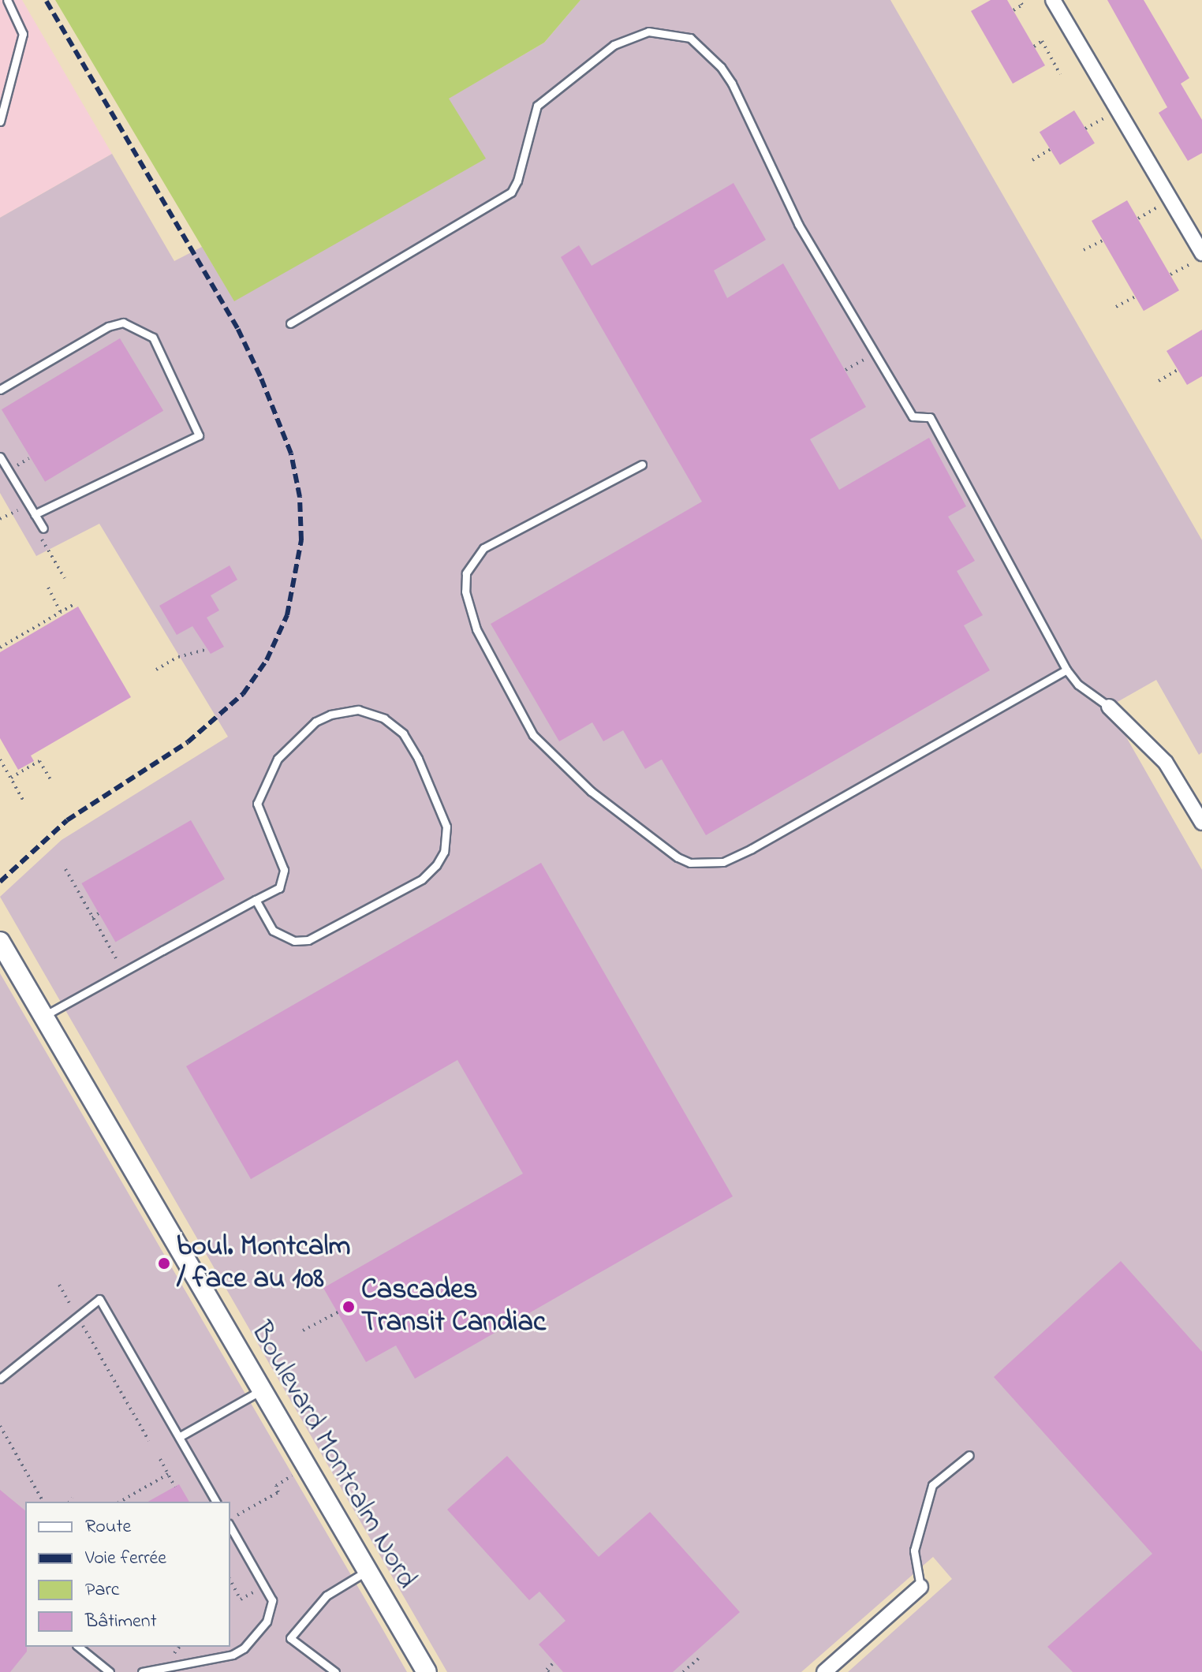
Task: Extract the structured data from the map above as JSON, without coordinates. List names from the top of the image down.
{
  "streets": {
    "street": ["Boulevard Montcalm Nord"]
  },
  "places": ["boul. Montcalm / face au 108", "Cascades Transit Candiac"],
  "legend": [
    "Route",
    "Voie ferrée",
    "Parc",
    "Bâtiment"
  ]
}
